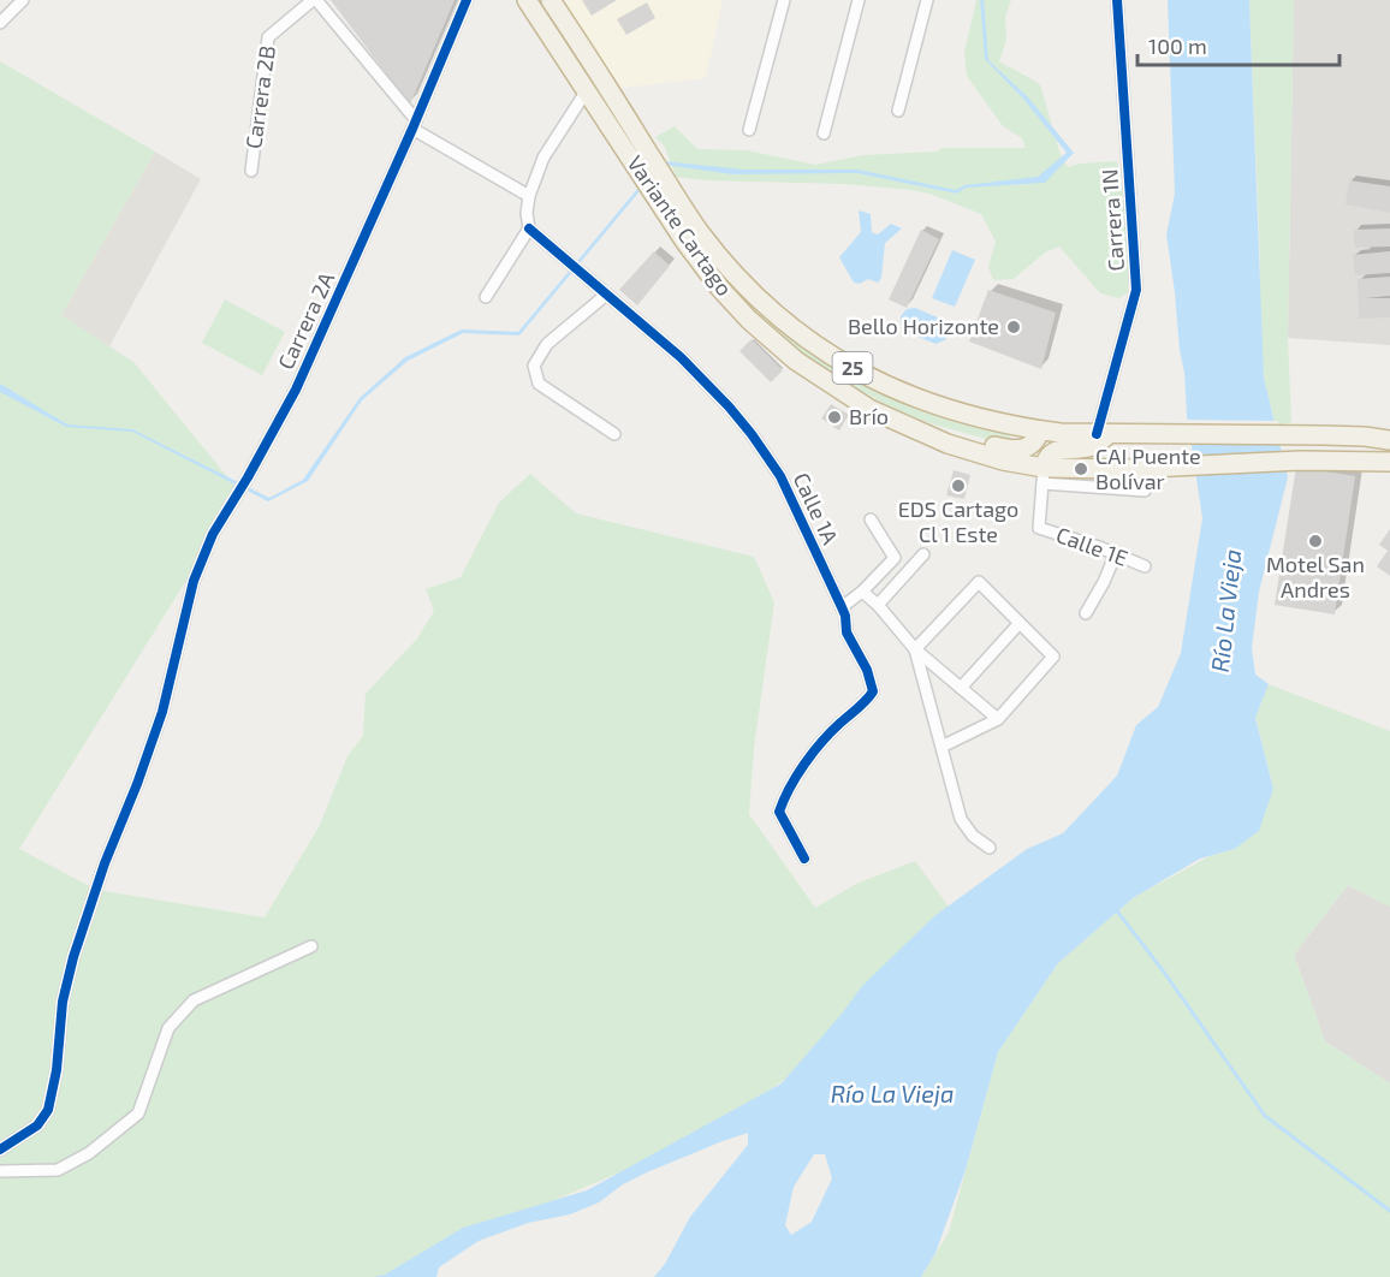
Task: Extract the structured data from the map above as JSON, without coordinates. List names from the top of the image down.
{
  "streets": {
    "highway": ["Variante Cartago", "25"],
    "street": [
      "Carrera 2B",
      "Carrera 1N",
      "Carrera 2A",
      "Calle 1A",
      "Calle 1E"
    ]
  },
  "crossings": [
    ["Carrera 1N", "Variante Cartago"],
    ["Carrera 1N", "25"],
    ["Variante Cartago", "25"],
    ["Variante Cartago", "Calle 1E"]
  ],
  "water": ["Río La Vieja"],
  "places": [
    "Bello Horizonte",
    "Brío",
    "CAI Puente Bolívar",
    "EDS Cartago Cl 1 Este",
    "Motel San Andres"
  ],
  "scale_bar": "100 m"
}
